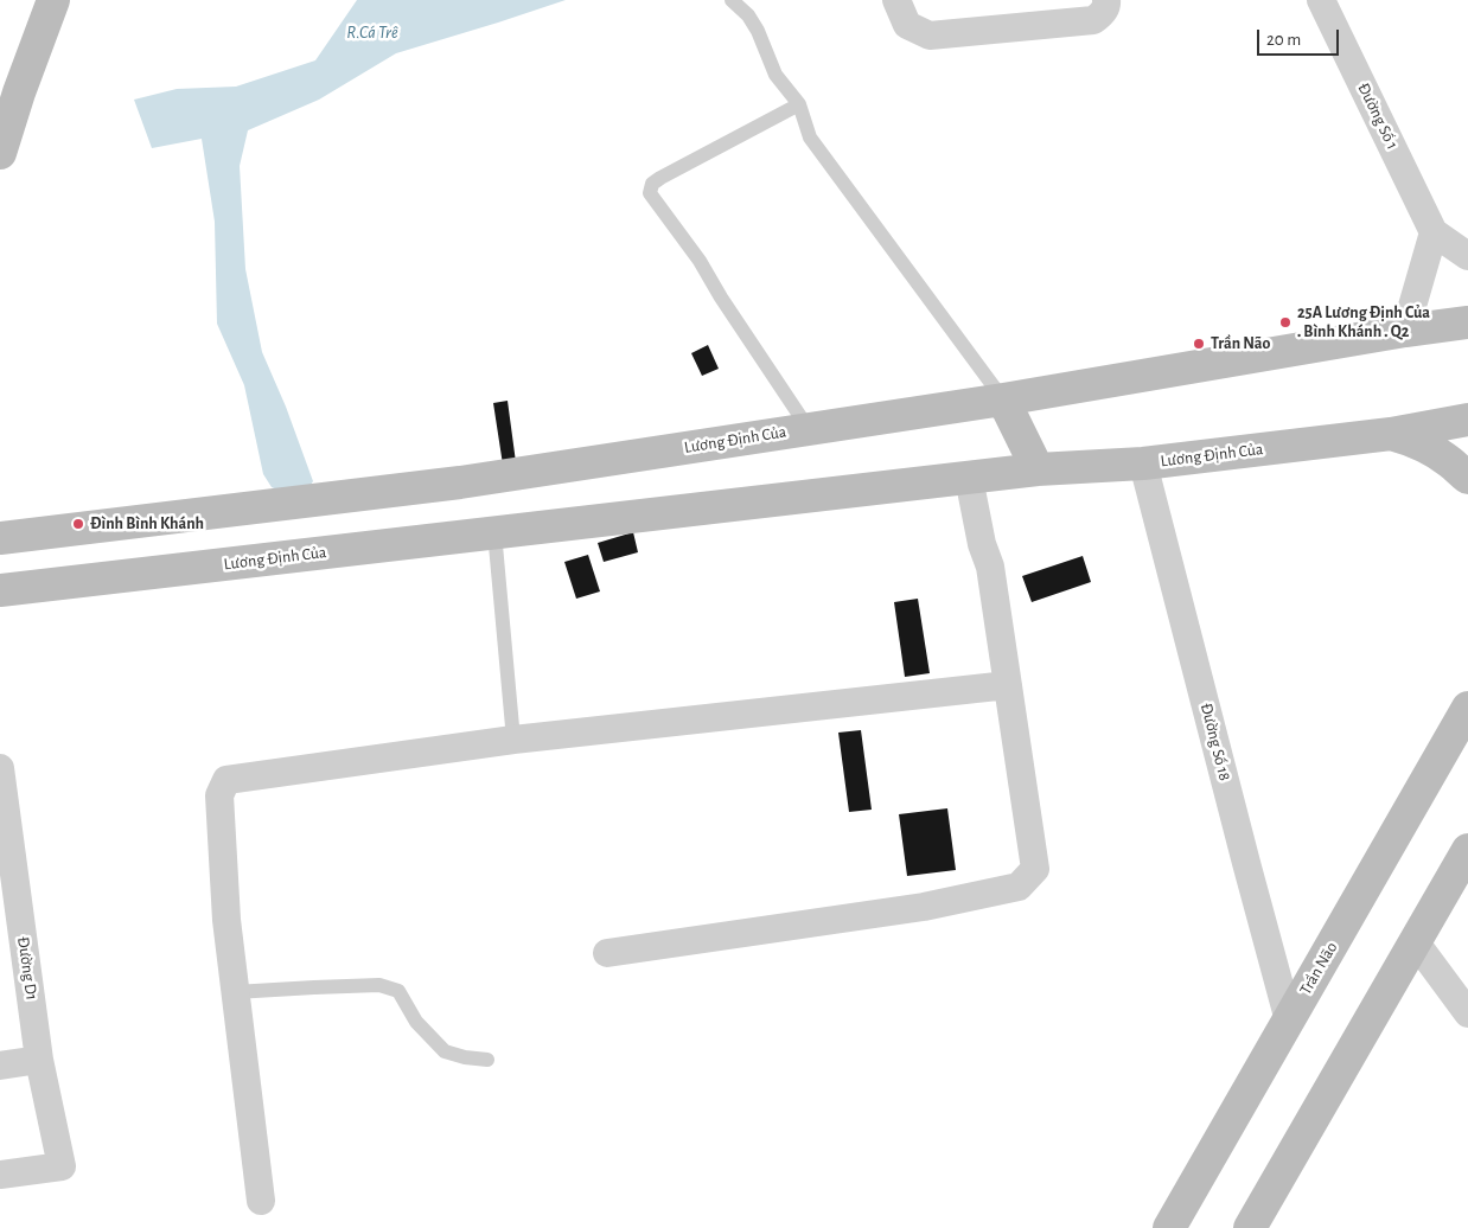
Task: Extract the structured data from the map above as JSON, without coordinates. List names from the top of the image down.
{
  "streets": {
    "main road": ["Lương Định Của", "Trần Não"],
    "street": ["Đường Số 1", "Đường Số 18", "Đường D1"]
  },
  "crossings": [
    ["Lương Định Của", "Đường Số 18"],
    ["Đường Số 18", "Trần Não"]
  ],
  "water": ["R.Cá Trê"],
  "places": ["25A Lương Định Của . Bình Khánh . Q2", "Trần Não", "Đình Bình Khánh"],
  "scale_bar": "20 m"
}
